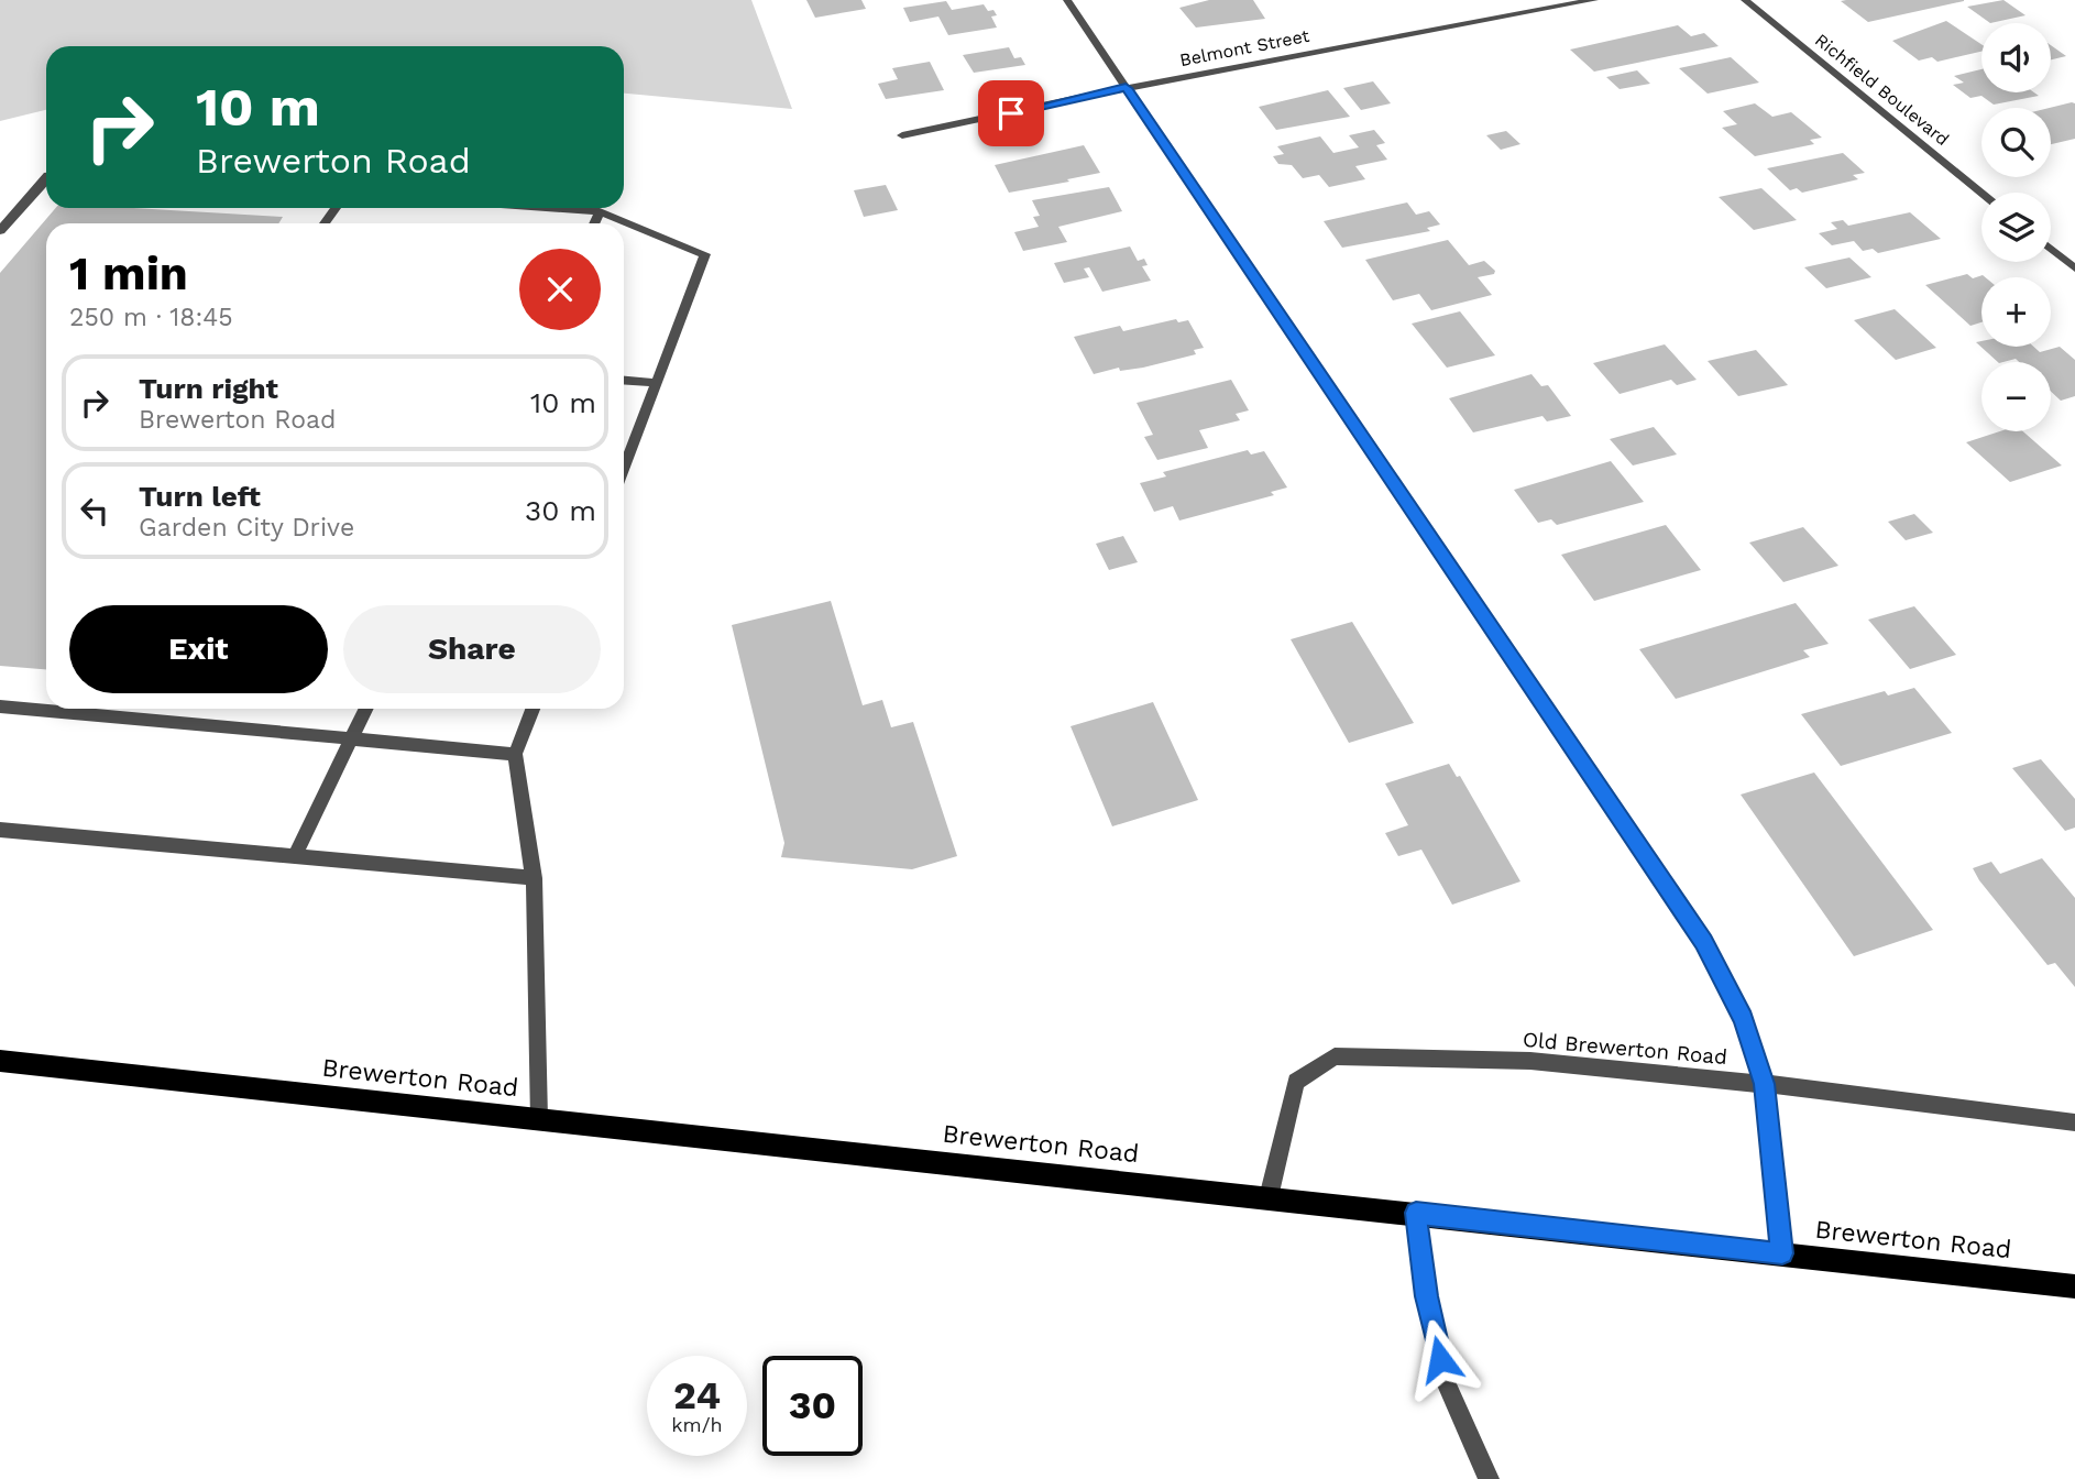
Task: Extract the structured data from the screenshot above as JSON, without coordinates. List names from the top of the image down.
{
  "streets": {
    "main road": ["Brewerton Road"],
    "street": ["Belmont Street", "Richfield Boulevard", "Old Brewerton Road"]
  },
  "crossings": [
    ["Old Brewerton Road", "Brewerton Road"]
  ],
  "page": {
    "map_buttons": ["+", "−"],
    "turn": ["10 m", "Brewerton Road"],
    "heading": ["1 min", "250 m · 18:45"],
    "list": [
      {
        "name": "Turn right",
        "note": "Brewerton Road",
        "value": "10 m"
      },
      {
        "name": "Turn left",
        "note": "Garden City Drive",
        "value": "30 m"
      }
    ],
    "buttons": ["Exit", "Share"],
    "speed": "24 km/h",
    "limit": "30"
  }
}
